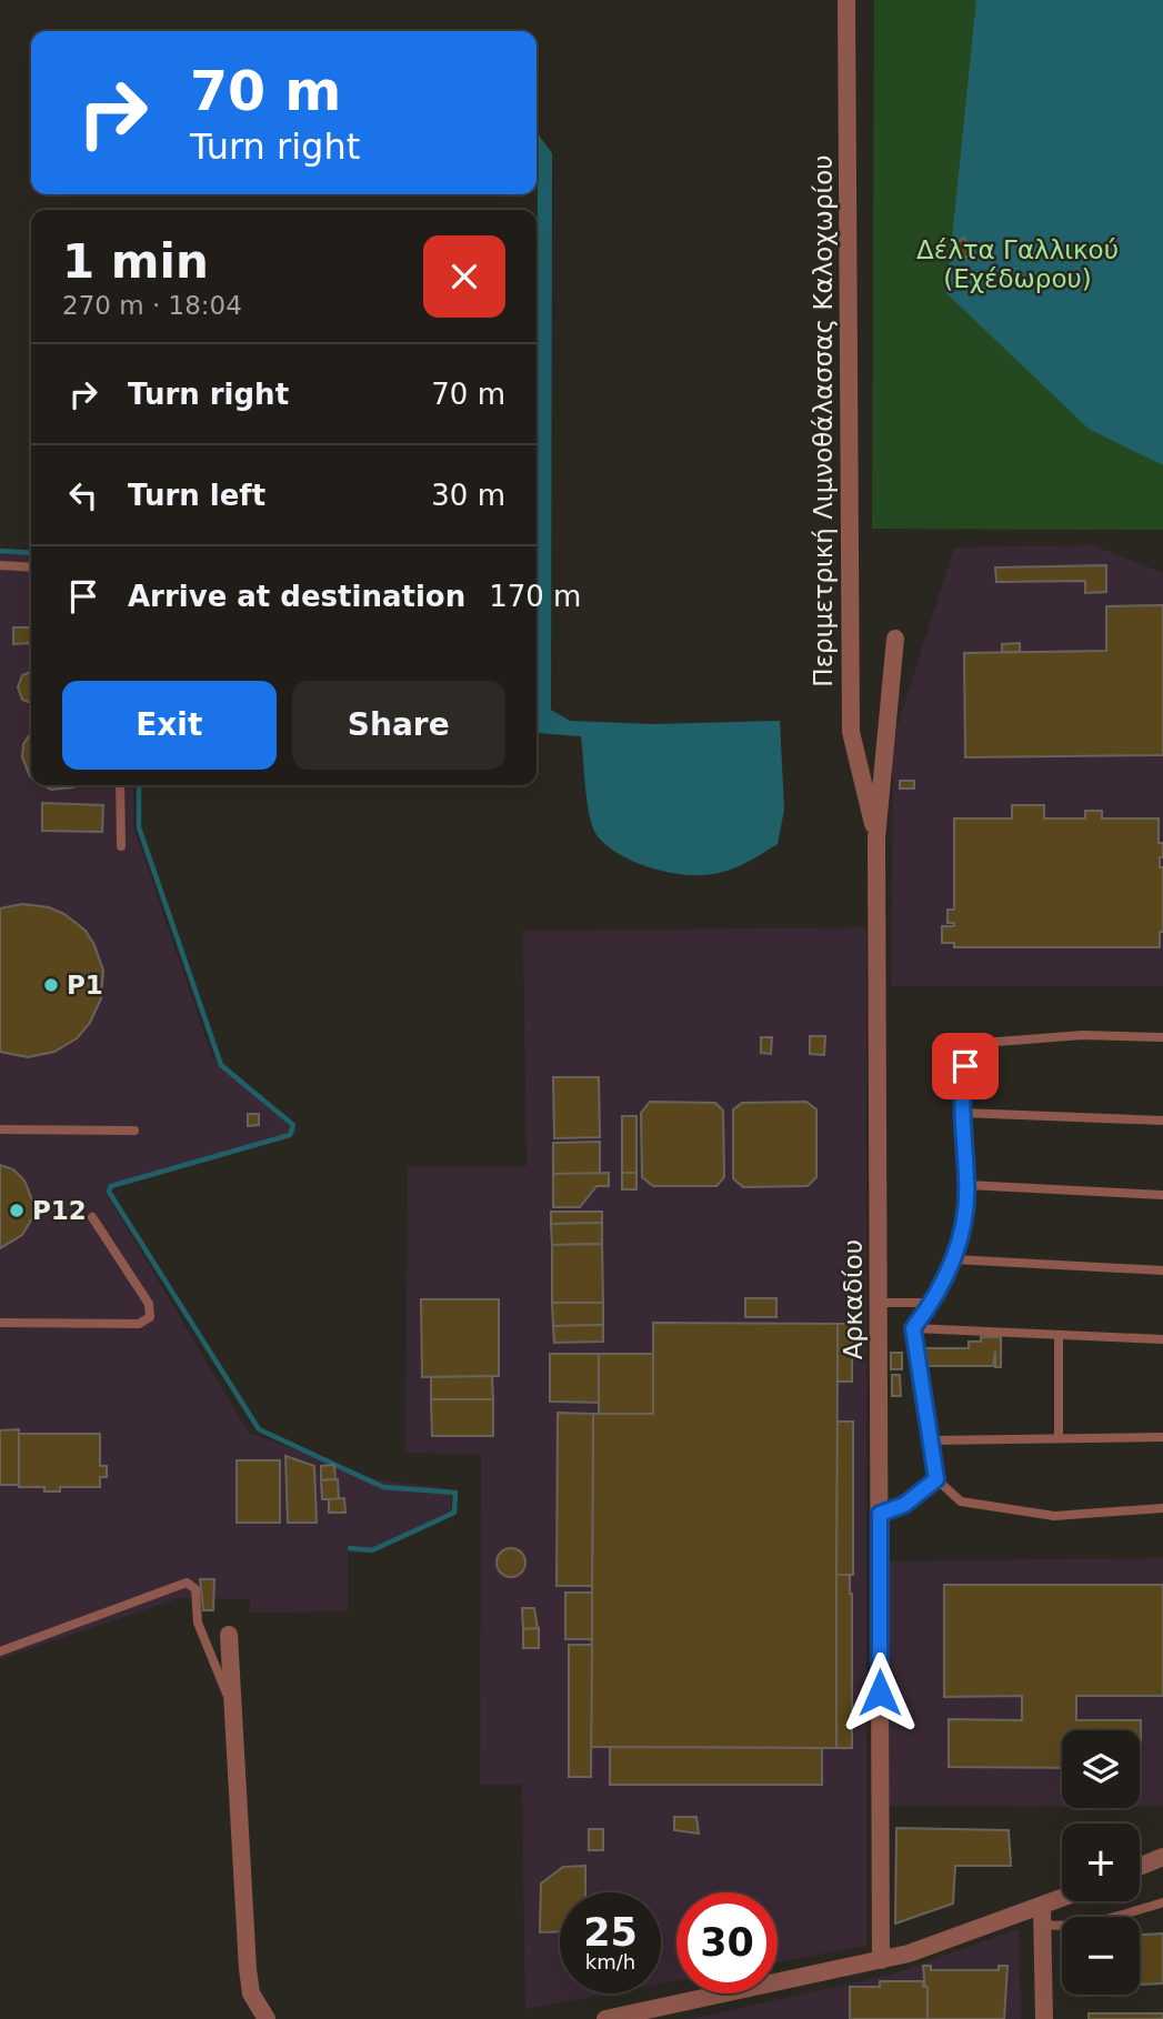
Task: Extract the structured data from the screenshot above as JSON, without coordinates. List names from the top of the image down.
{
  "streets": {
    "street": ["Περιμετρική Λιμνοθάλασσας Καλοχωρίου", "Αρκαδίου"]
  },
  "crossings": [
    ["Περιμετρική Λιμνοθάλασσας Καλοχωρίου", "Αρκαδίου"]
  ],
  "parks": ["Δέλτα Γαλλικού (Εχέδωρου)"],
  "places": ["P1", "P12"],
  "page": {
    "turn": ["70 m", "Turn right"],
    "heading": ["1 min", "270 m · 18:04"],
    "list": [
      {
        "name": "Turn right",
        "value": "70 m"
      },
      {
        "name": "Turn left",
        "value": "30 m"
      },
      {
        "name": "Arrive at destination",
        "value": "170 m"
      }
    ],
    "buttons": ["Exit", "Share"],
    "map_buttons": ["+", "−"],
    "speed": "25 km/h",
    "limit": "30"
  }
}
